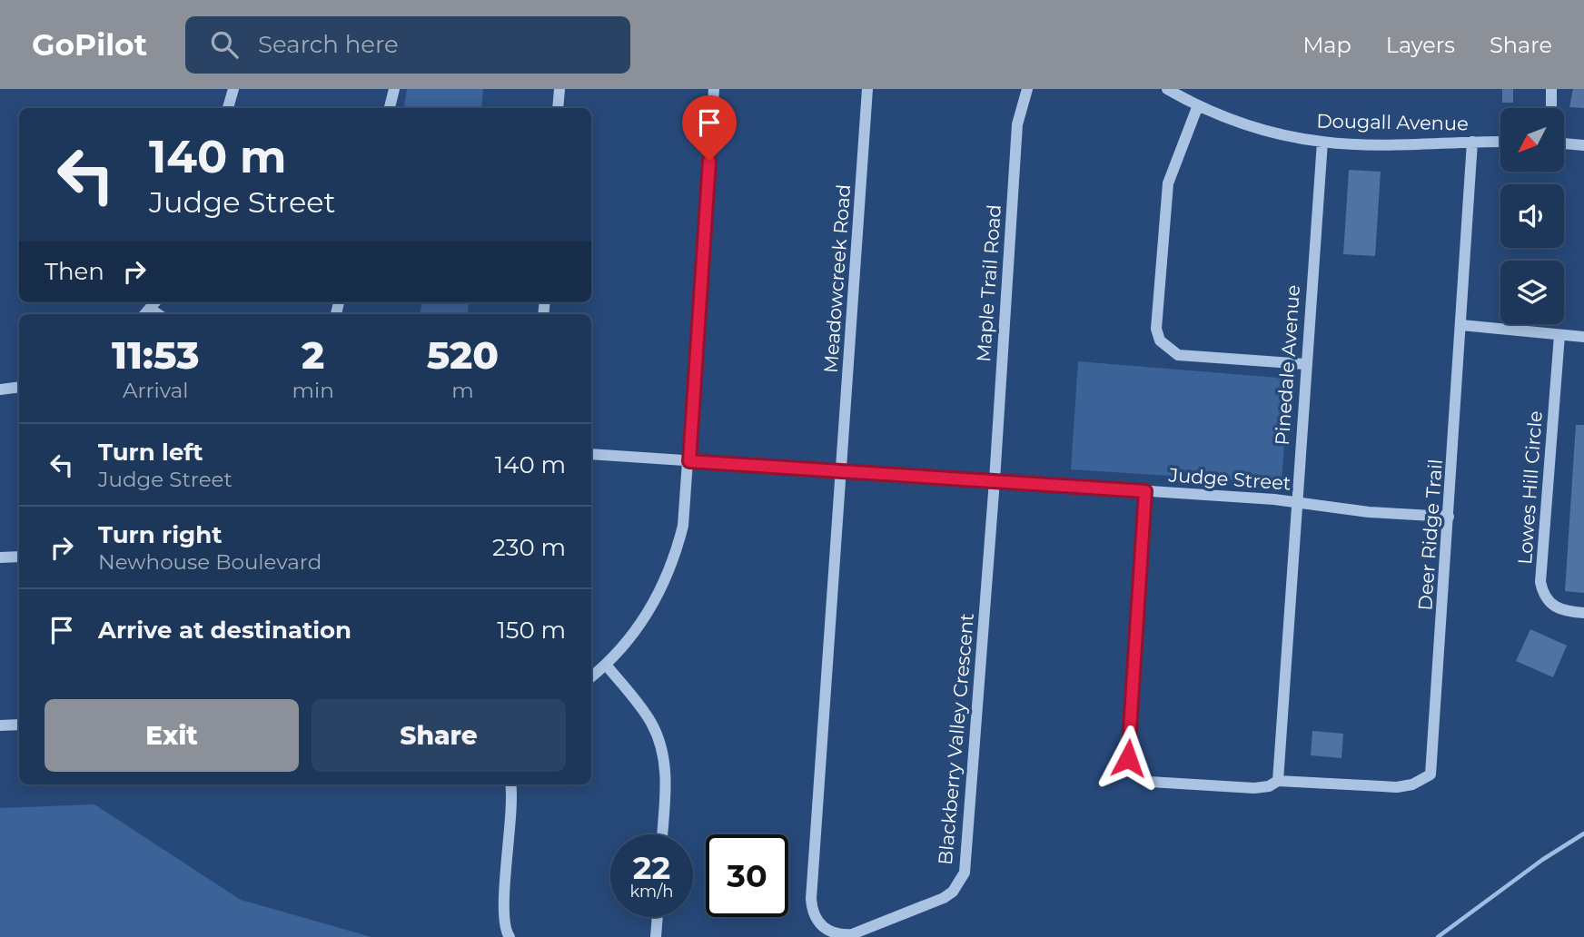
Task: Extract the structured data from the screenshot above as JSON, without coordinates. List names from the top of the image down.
{
  "streets": {
    "street": [
      "Dougall Avenue",
      "Meadowcreek Road",
      "Maple Trail Road",
      "Pinedale Avenue",
      "Judge Street",
      "Lowes Hill Circle",
      "Deer Ridge Trail",
      "Blackberry Valley Crescent"
    ]
  },
  "crossings": [
    ["Dougall Avenue", "Pinedale Avenue"],
    ["Dougall Avenue", "Deer Ridge Trail"],
    ["Meadowcreek Road", "Judge Street"],
    ["Meadowcreek Road", "Blackberry Valley Crescent"],
    ["Maple Trail Road", "Judge Street"],
    ["Maple Trail Road", "Blackberry Valley Crescent"],
    ["Pinedale Avenue", "Judge Street"],
    ["Pinedale Avenue", "Deer Ridge Trail"],
    ["Judge Street", "Deer Ridge Trail"],
    ["Judge Street", "Blackberry Valley Crescent"]
  ],
  "north": "bottom left",
  "page": {
    "header": "GoPilot",
    "search": "Search here",
    "nav": ["Map", "Layers", "Share"],
    "turn": ["140 m", "Judge Street"],
    "then": "Then",
    "eta": [
      "11:53",
      "Arrival",
      "2",
      "min",
      "520",
      "m"
    ],
    "list": [
      {
        "name": "Turn left",
        "note": "Judge Street",
        "value": "140 m"
      },
      {
        "name": "Turn right",
        "note": "Newhouse Boulevard",
        "value": "230 m"
      },
      {
        "name": "Arrive at destination",
        "value": "150 m"
      }
    ],
    "buttons": ["Exit", "Share"],
    "speed": "22 km/h",
    "limit": "30"
  }
}
